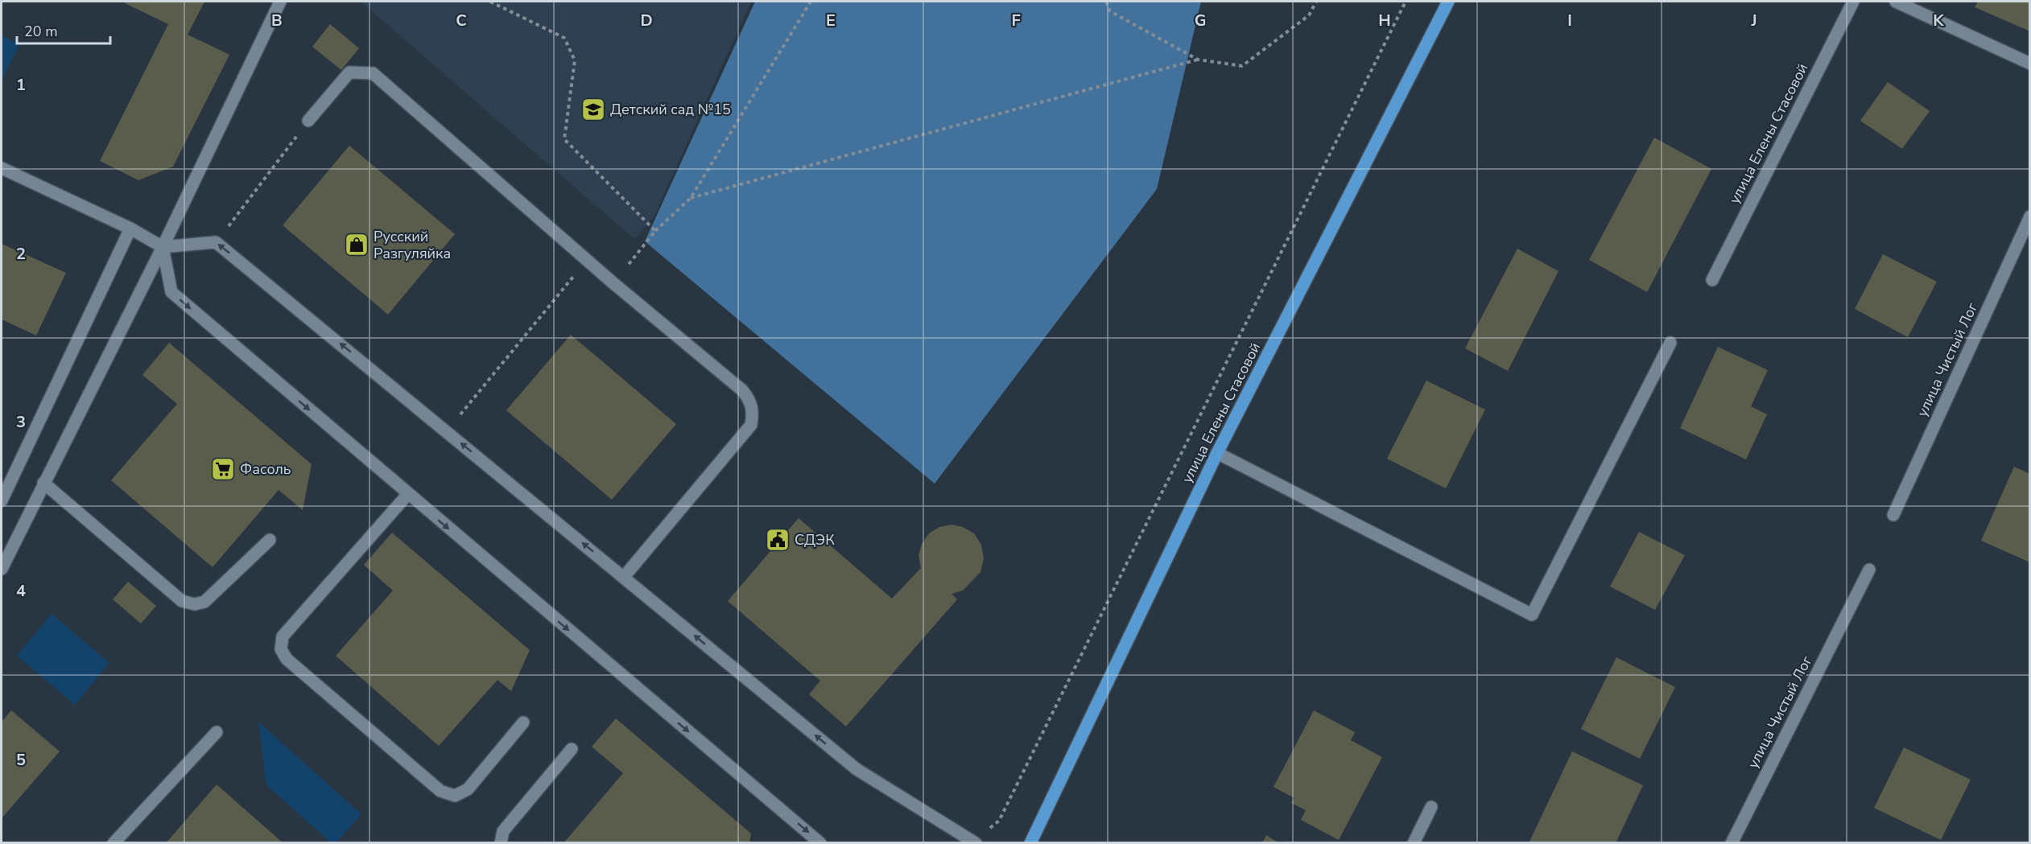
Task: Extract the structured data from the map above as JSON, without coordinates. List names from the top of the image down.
{
  "streets": {
    "main road": ["улица Елены Стасовой"],
    "street": ["улица Чистый Лог"]
  },
  "places": {
    "school or university": ["Детский сад №15"],
    "shop": ["Русский Разгуляйка"],
    "supermarket": ["Фасоль"],
    "public building": ["СДЭК"]
  },
  "scale_bar": "20 m",
  "grid": {
    "columns": [
      "B",
      "C",
      "D",
      "E",
      "F",
      "G",
      "H",
      "I",
      "J",
      "K"
    ],
    "rows": [
      "1",
      "2",
      "3",
      "4",
      "5"
    ]
  }
}
